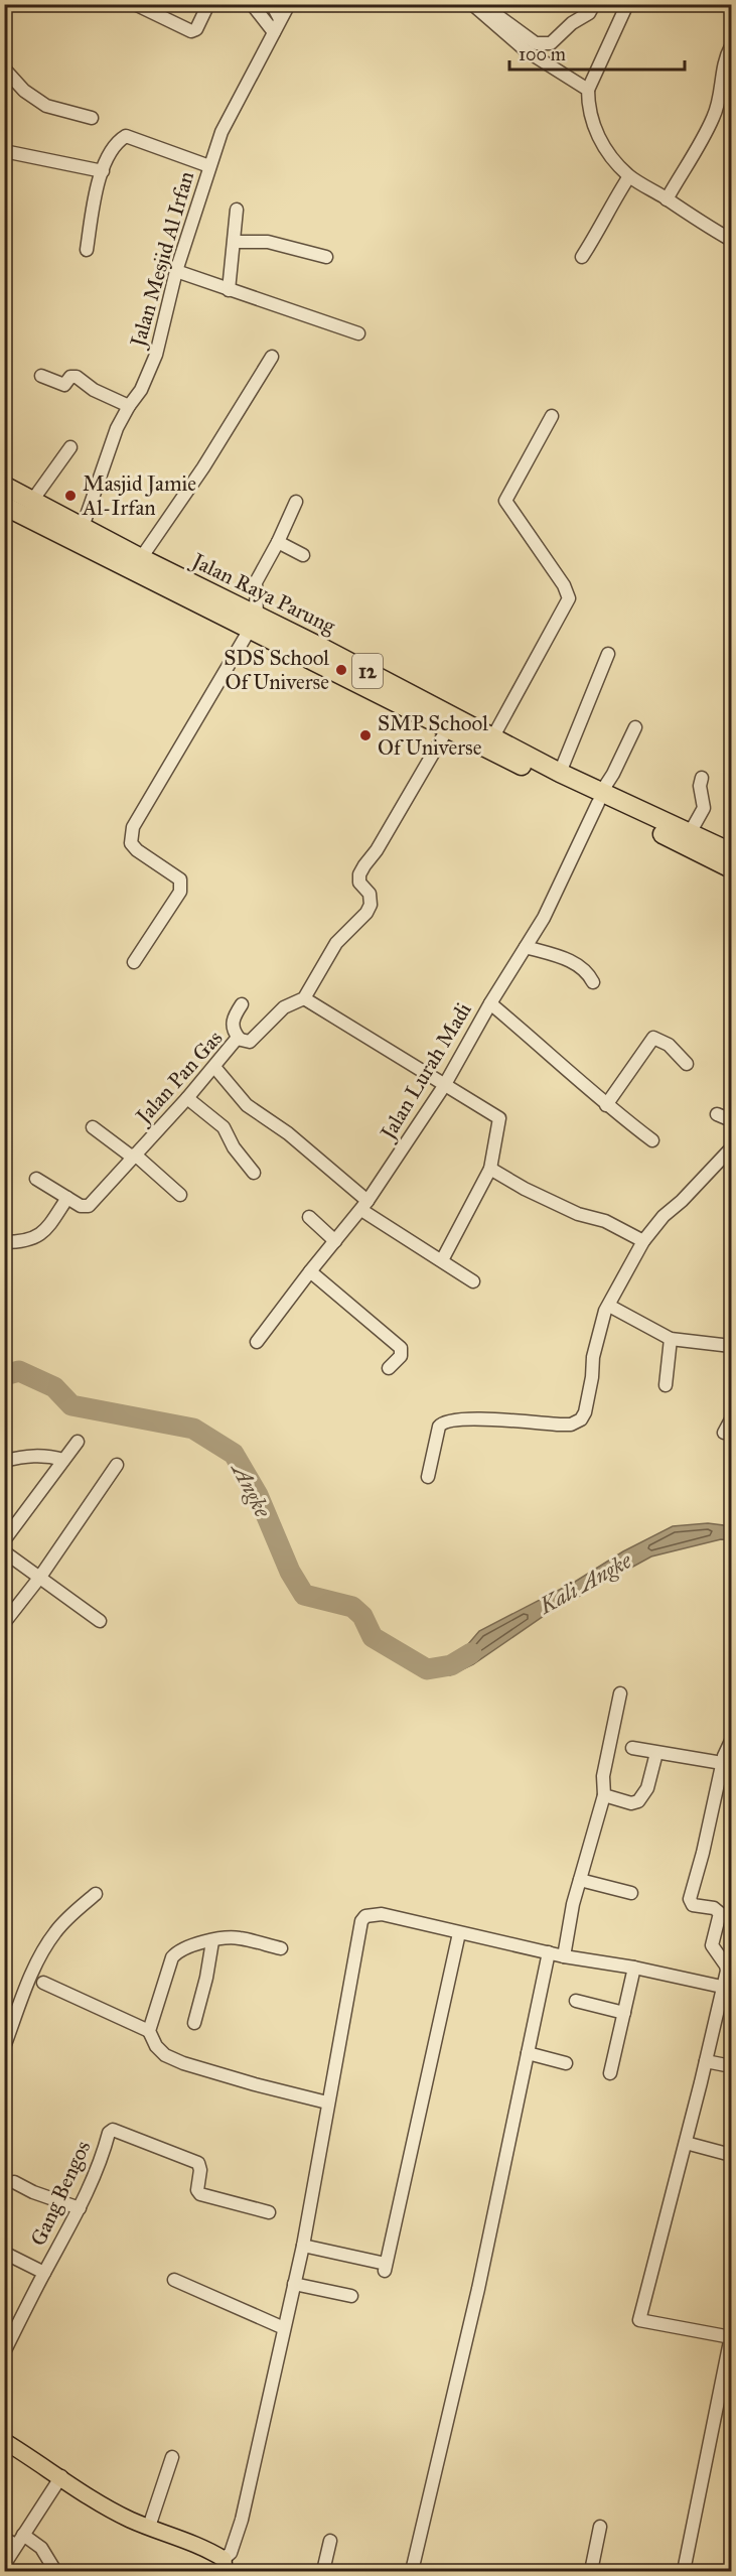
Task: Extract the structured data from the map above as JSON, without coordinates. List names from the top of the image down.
{
  "streets": {
    "highway": ["Jalan Raya Parung", "12"],
    "street": [
      "Jalan Mesjid Al Irfan",
      "Jalan Lurah Madi",
      "Jalan Pan Gas",
      "Gang Bengos"
    ]
  },
  "crossings": [
    ["Jalan Mesjid Al Irfan", "Jalan Raya Parung"],
    ["Jalan Raya Parung", "Jalan Lurah Madi"]
  ],
  "water": ["Angke", "Kali Angke"],
  "places": ["Masjid Jamie Al-Irfan", "SDS School Of Universe", "SMP School Of Universe"],
  "scale_bar": "100 m"
}
